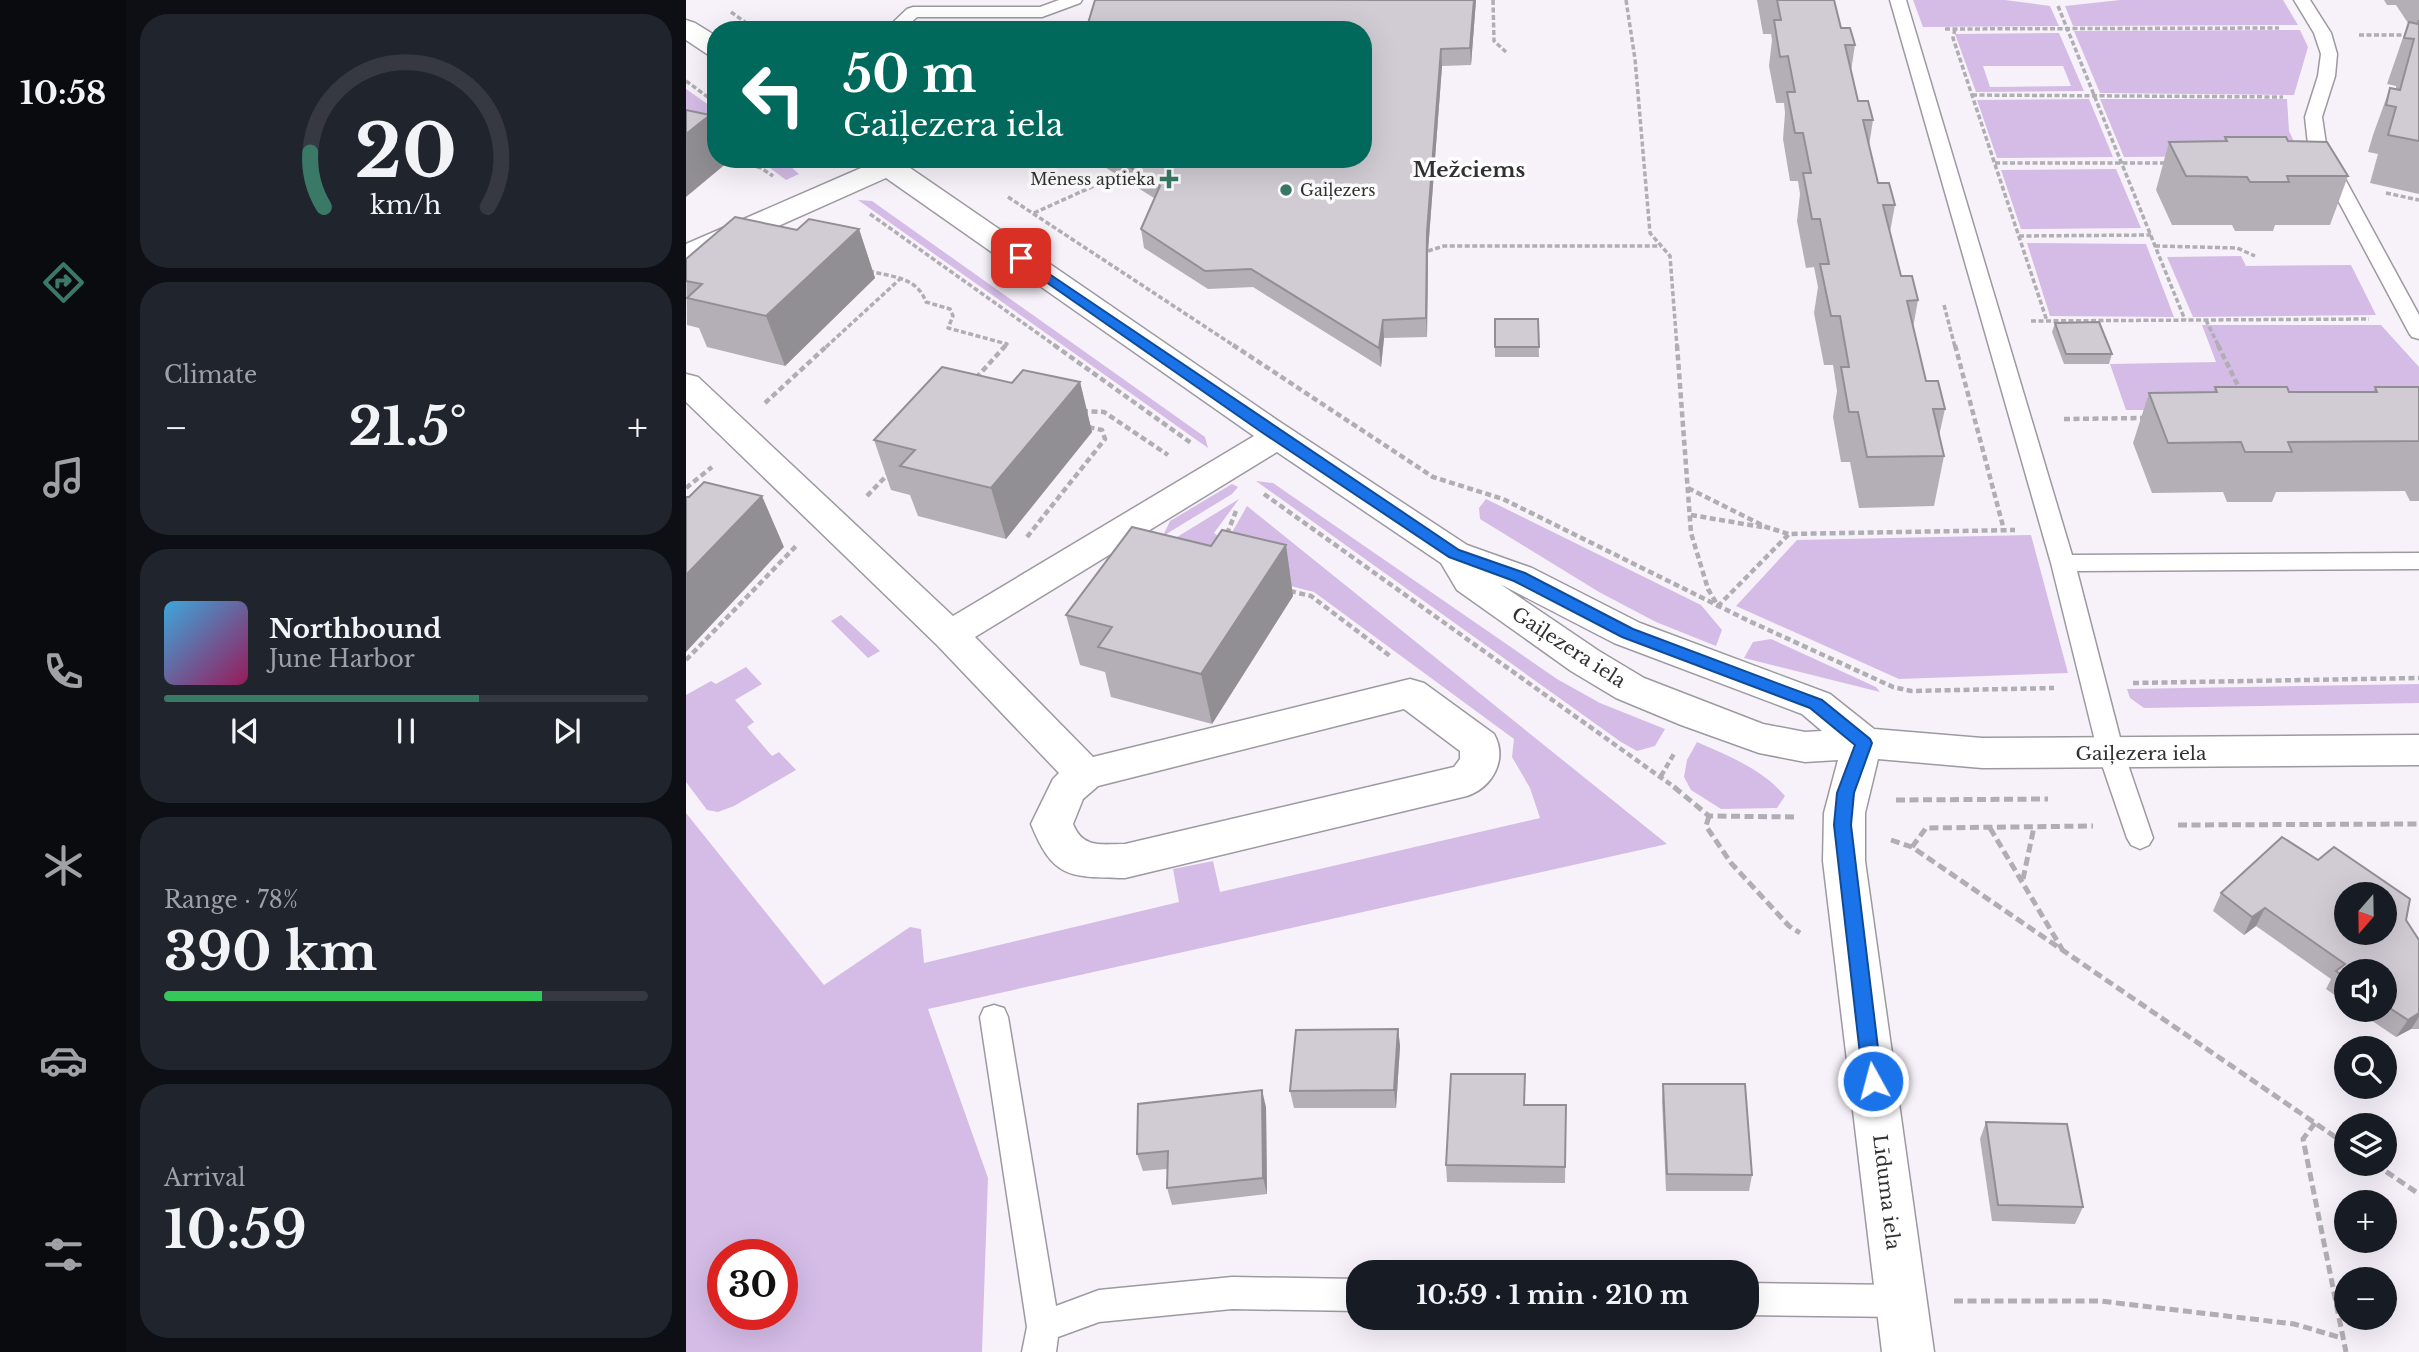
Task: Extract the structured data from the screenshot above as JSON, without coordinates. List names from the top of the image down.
{
  "streets": {
    "street": ["Gaiļezera iela", "Līduma iela"]
  },
  "crossings": [
    ["Gaiļezera iela", "Līduma iela"]
  ],
  "districts": ["Mežciems"],
  "places": {
    "health": ["Mēness aptieka"],
    "other": ["Gaiļezers"]
  },
  "north": "bottom",
  "page": {
    "tabs": "10:58",
    "turn": ["50 m", "Gaiļezera iela"],
    "tile": [
      "Climate",
      ["Range · 78%", "390 km"],
      ["Arrival", "10:59"]
    ],
    "heat": ["−", "21.5°", "+"],
    "song": ["Northbound", "June Harbor"],
    "map_buttons": ["+", "−"],
    "limit": "30",
    "trip": "10:59 · 1 min · 210 m",
    "gauge": ["20", "km/h"]
  }
}
